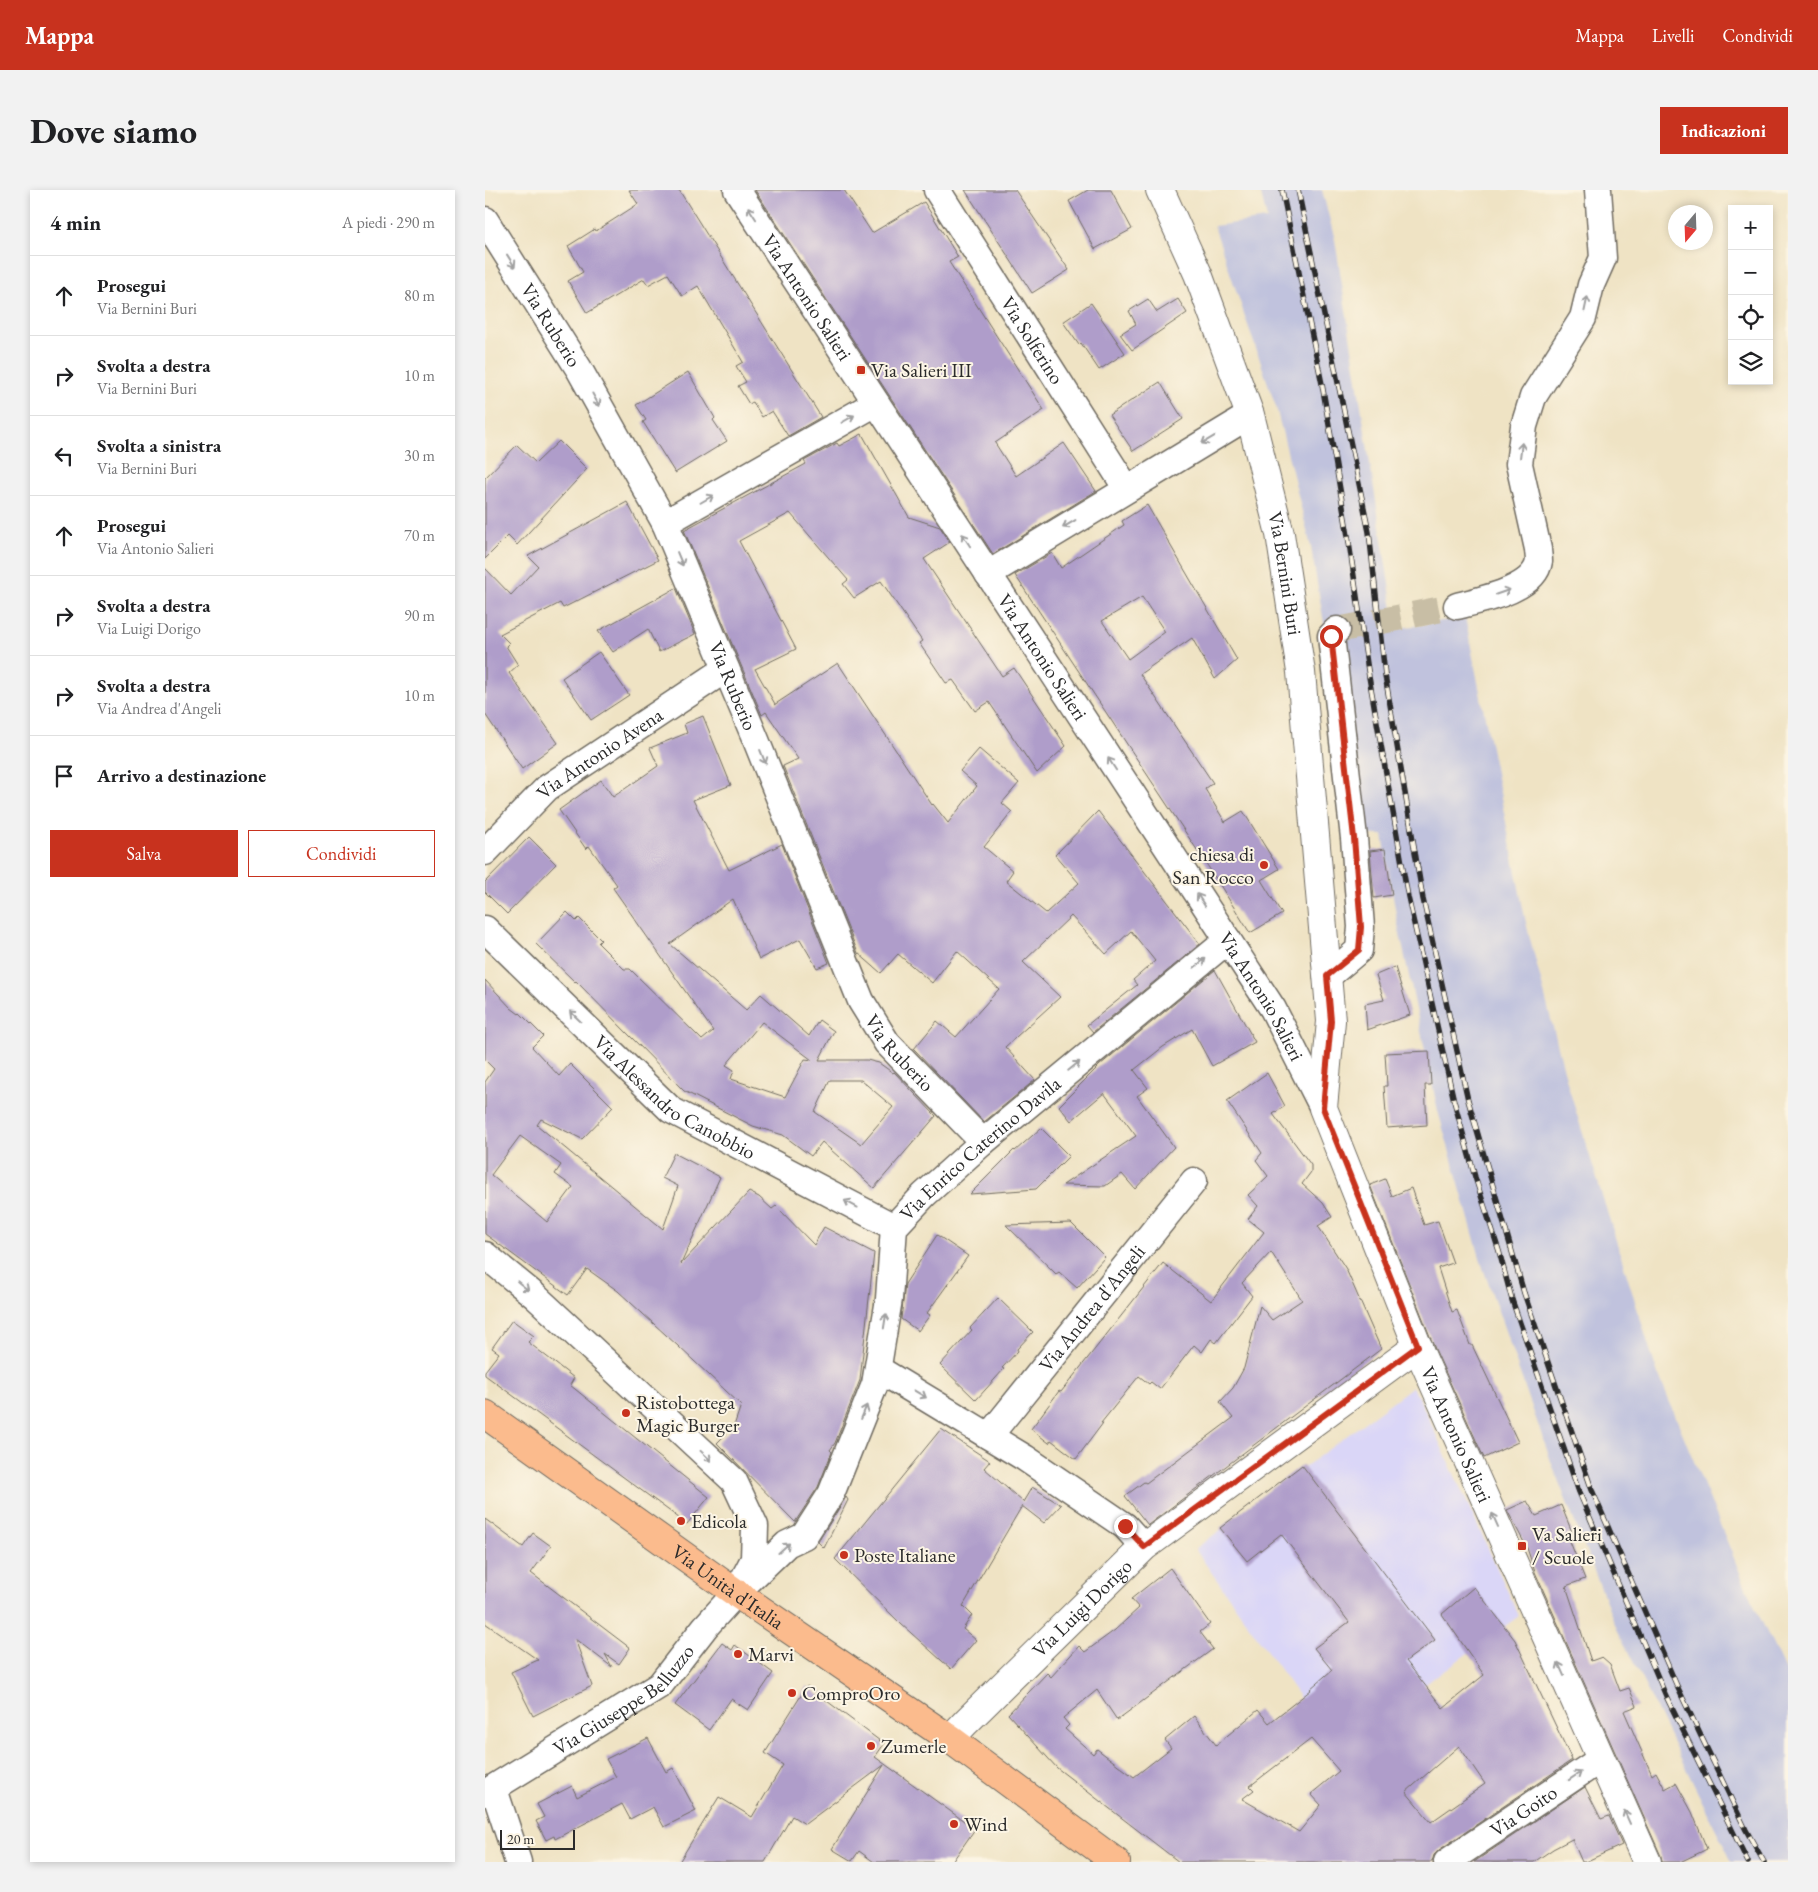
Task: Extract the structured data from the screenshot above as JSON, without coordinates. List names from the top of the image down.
{
  "streets": {
    "main road": ["Via Unità d'Italia"],
    "street": [
      "Via Antonio Salieri",
      "Via Ruberio",
      "Via Solferino",
      "Via Bernini Buri",
      "Via Antonio Avena",
      "Via Alessandro Canobbio",
      "Via Enrico Caterino Davila",
      "Via Andrea d'Angeli",
      "Via Luigi Dorigo",
      "Via Giuseppe Belluzzo",
      "Via Goito"
    ]
  },
  "crossings": [
    ["Via Antonio Salieri", "Via Bernini Buri"],
    ["Via Antonio Salieri", "Via Enrico Caterino Davila"],
    ["Via Antonio Salieri", "Via Luigi Dorigo"],
    ["Via Antonio Salieri", "Via Goito"],
    ["Via Ruberio", "Via Antonio Avena"],
    ["Via Ruberio", "Via Enrico Caterino Davila"],
    ["Via Alessandro Canobbio", "Via Enrico Caterino Davila"],
    ["Via Enrico Caterino Davila", "Via Unità d'Italia"],
    ["Via Enrico Caterino Davila", "Via Giuseppe Belluzzo"],
    ["Via Unità d'Italia", "Via Luigi Dorigo"],
    ["Via Unità d'Italia", "Via Giuseppe Belluzzo"]
  ],
  "one_way": [
    "Via Antonio Salieri",
    "Via Ruberio",
    "Via Alessandro Canobbio",
    "Via Enrico Caterino Davila",
    "Via Goito"
  ],
  "places": {
    "transit": ["Via Salieri III", "Va Salieri / Scuole"],
    "other": [
      "chiesa di San Rocco",
      "Ristobottega Magic Burger",
      "Edicola",
      "Poste Italiane",
      "Marvi",
      "ComproOro",
      "Zumerle",
      "Wind"
    ]
  },
  "scale_bar": "20 m",
  "north": "bottom",
  "page": {
    "header": "Mappa",
    "nav": ["Mappa", "Livelli", "Condividi"],
    "buttons": [
      "Indicazioni",
      ["Salva", "Condividi"]
    ],
    "title": "Dove siamo",
    "heading": ["4 min", "A piedi · 290 m"],
    "map_buttons": ["+", "−"],
    "list": [
      ["Prosegui", "Via Bernini Buri", "80 m"],
      ["Svolta a destra", "Via Bernini Buri", "10 m"],
      ["Svolta a sinistra", "Via Bernini Buri", "30 m"],
      ["Prosegui", "Via Antonio Salieri", "70 m"],
      ["Svolta a destra", "Via Luigi Dorigo", "90 m"],
      ["Svolta a destra", "Via Andrea d'Angeli", "10 m"],
      "Arrivo a destinazione"
    ],
    "scale": "20 m"
  }
}
